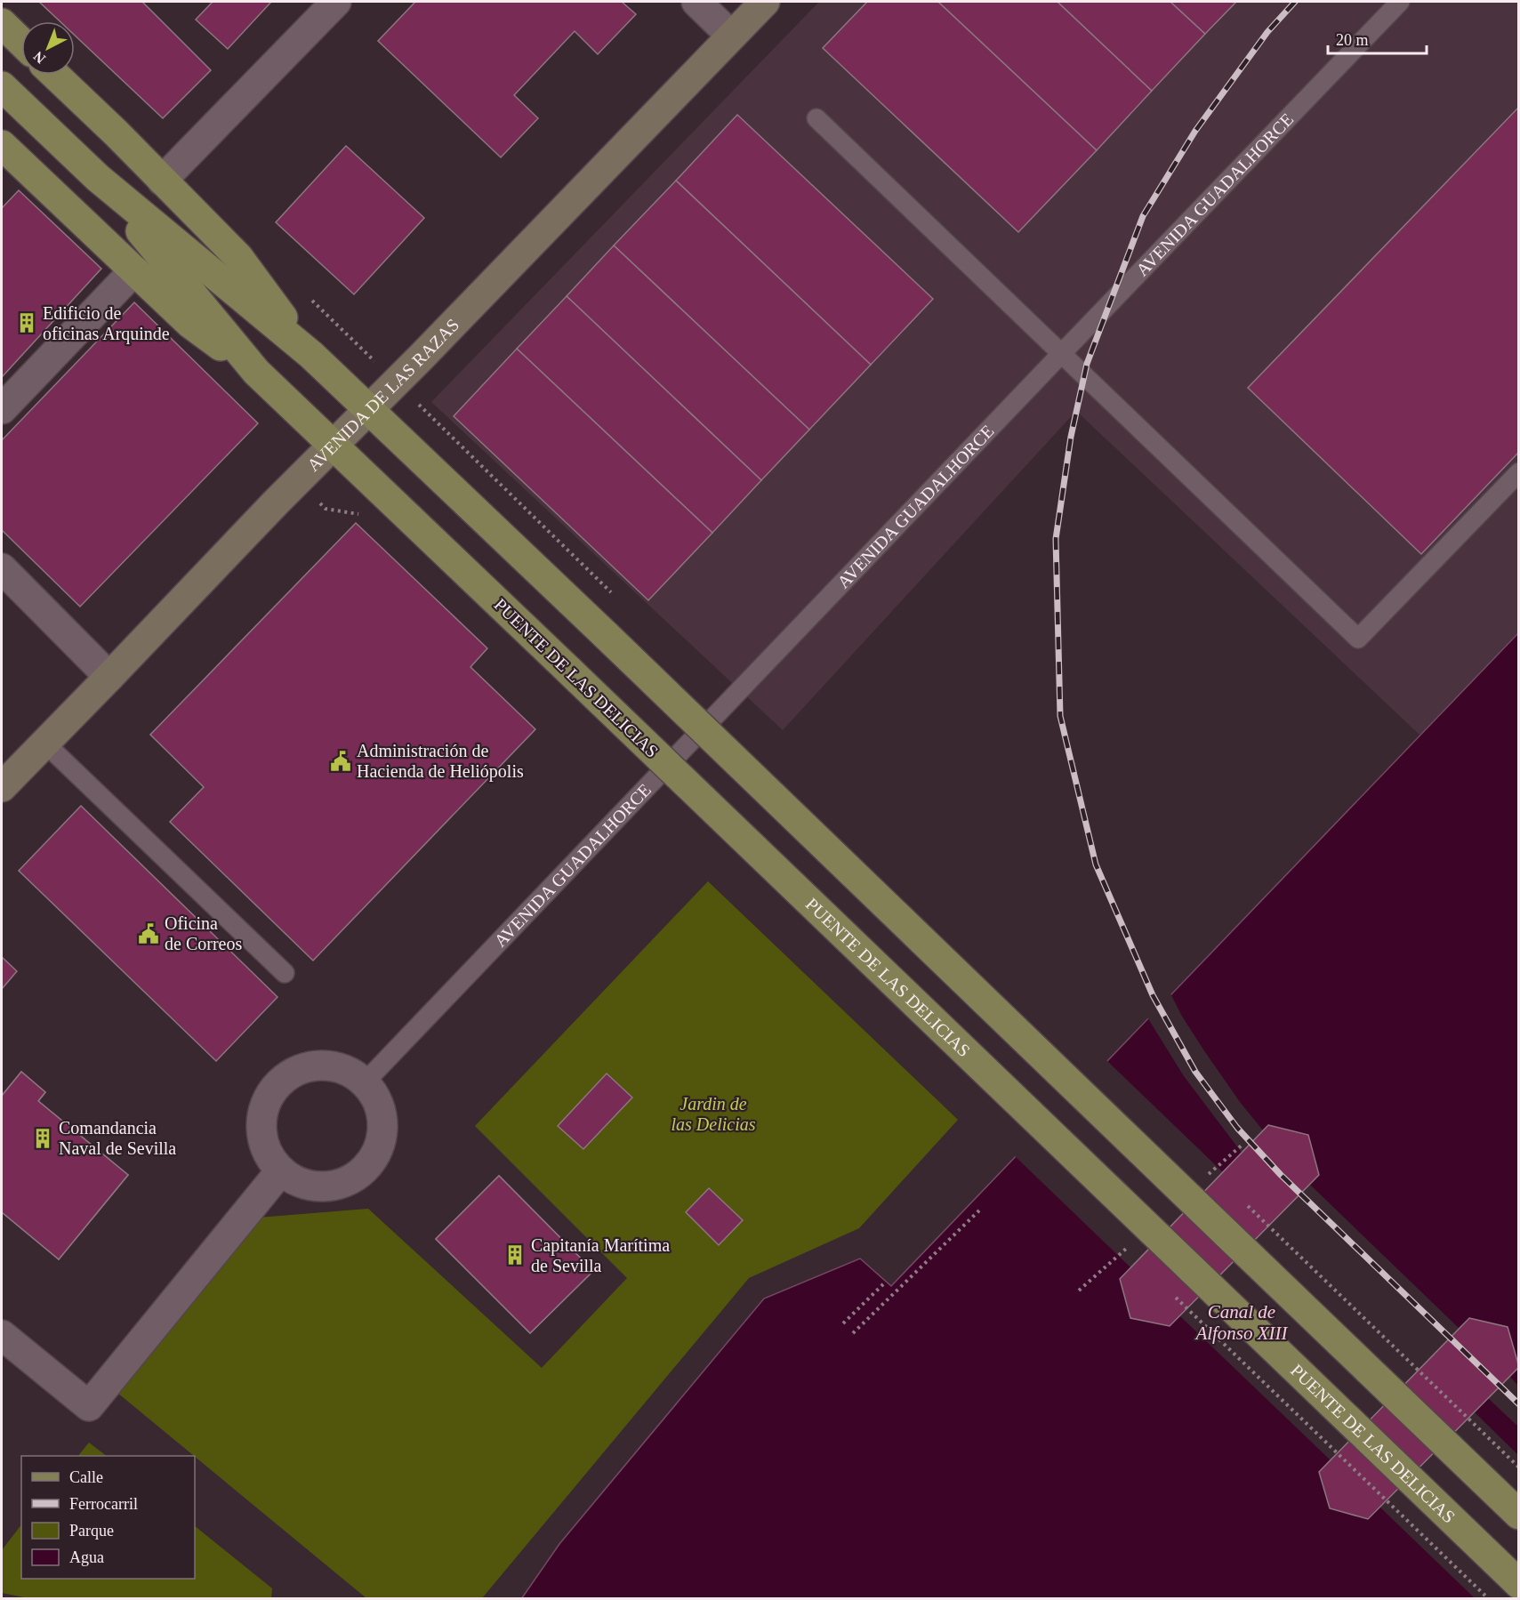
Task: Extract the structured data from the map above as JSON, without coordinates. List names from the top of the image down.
{
  "streets": {
    "main road": ["AVENIDA DE LAS RAZAS", "PUENTE DE LAS DELICIAS"],
    "lane": ["AVENIDA GUADALHORCE"]
  },
  "crossings": [
    ["AVENIDA DE LAS RAZAS", "PUENTE DE LAS DELICIAS"]
  ],
  "water": ["Canal de Alfonso XIII"],
  "parks": ["Jardin de las Delicias"],
  "places": {
    "building": ["Edificio de oficinas Arquinde", "Comandancia Naval de Sevilla", "Capitanía Marítima de Sevilla"],
    "public building": ["Administración de Hacienda de Heliópolis", "Oficina de Correos"]
  },
  "legend": [
    "Calle",
    "Ferrocarril",
    "Parque",
    "Agua"
  ],
  "scale_bar": "20 m",
  "north": "bottom left"
}
